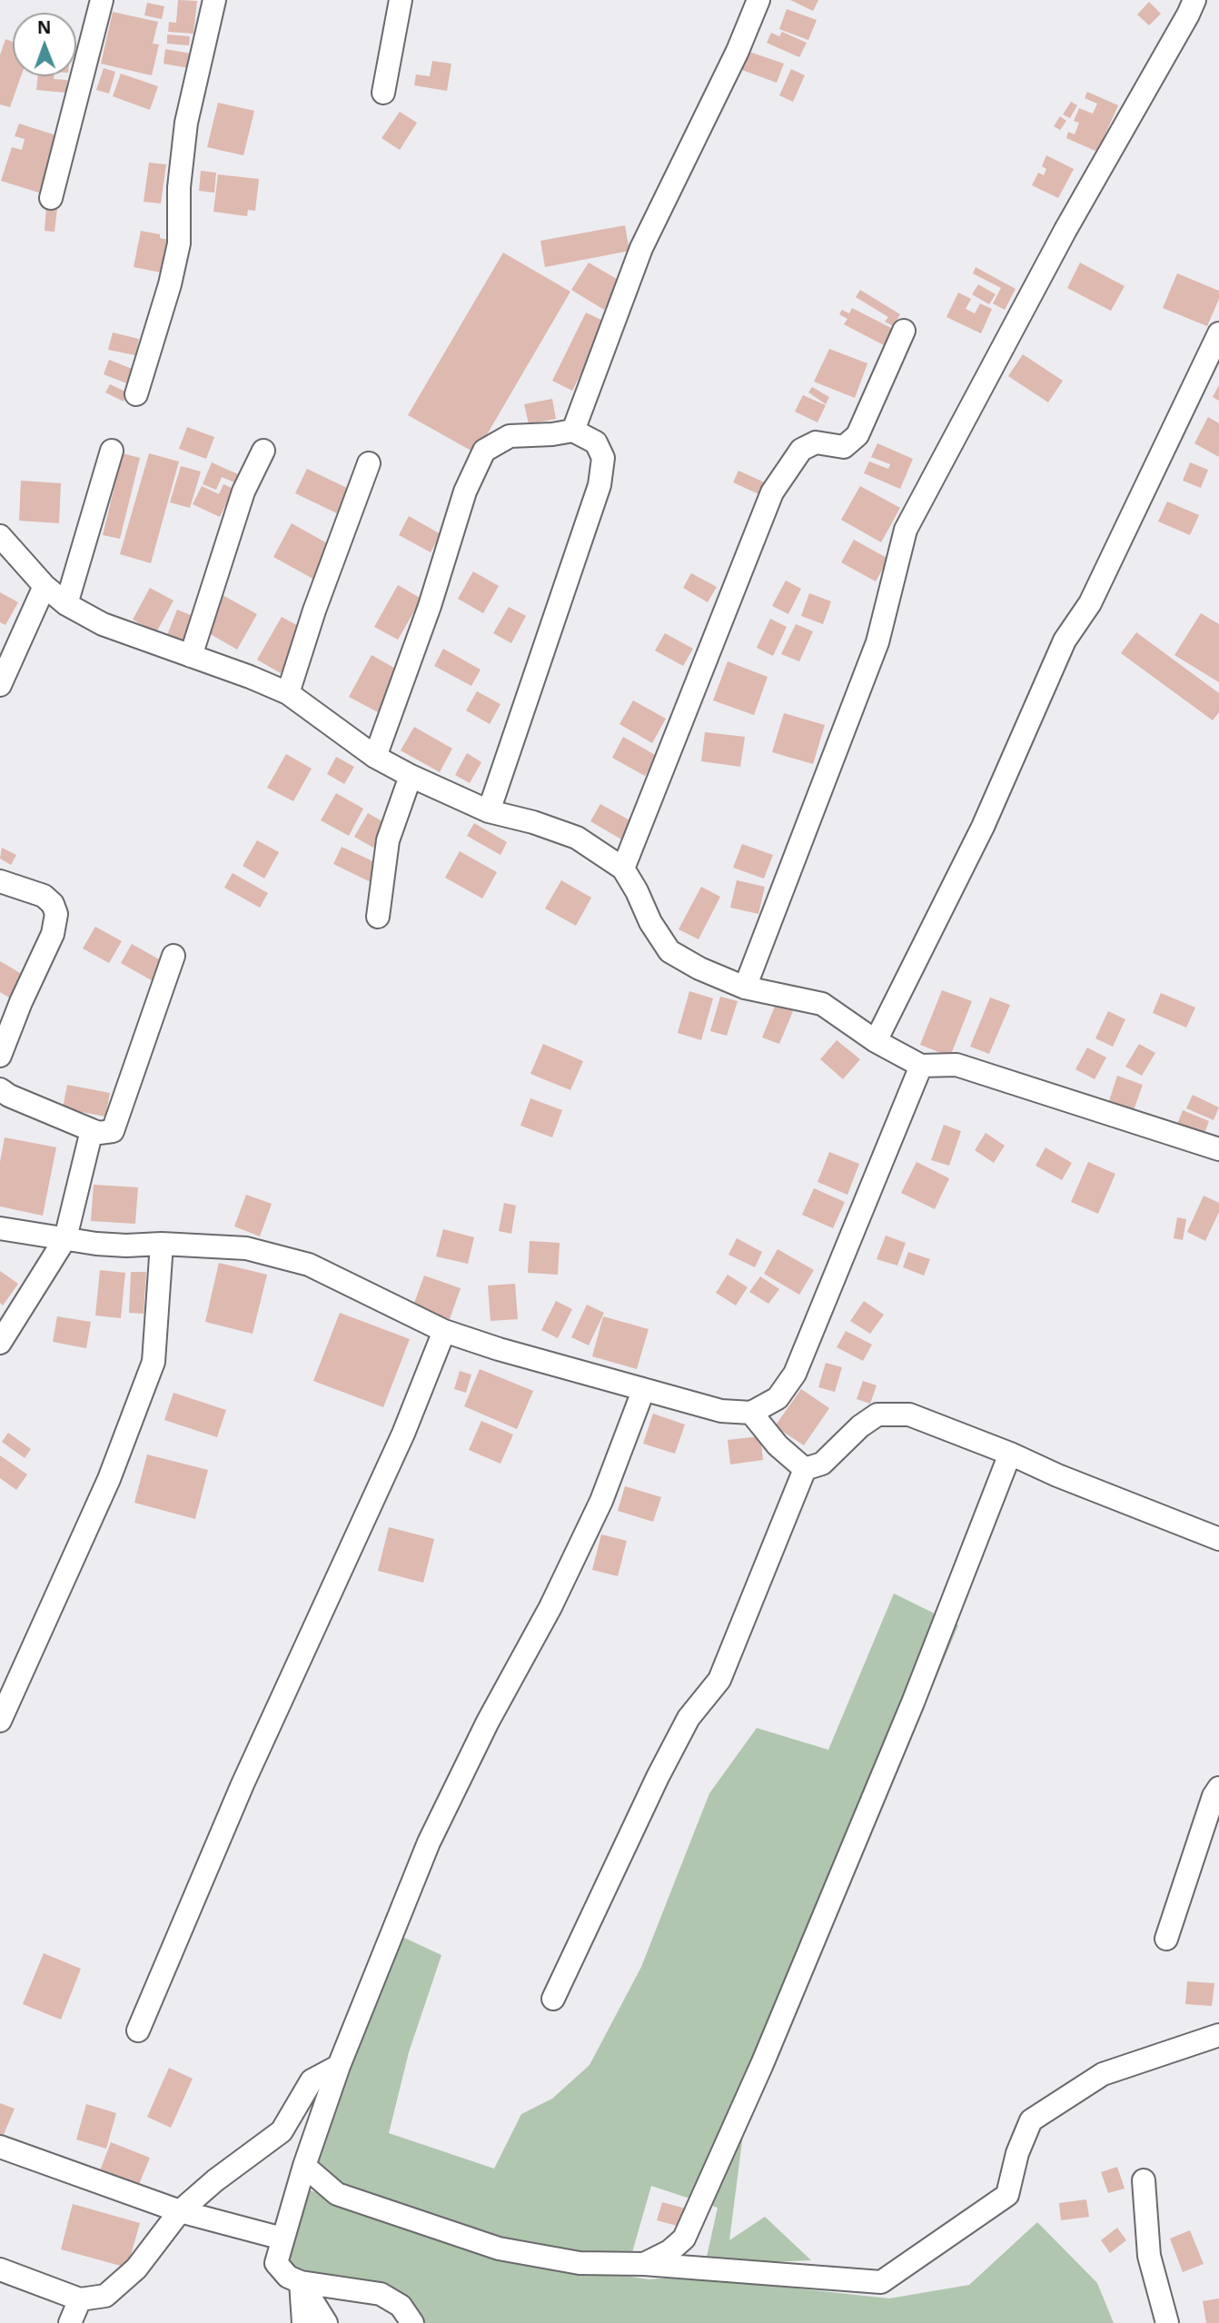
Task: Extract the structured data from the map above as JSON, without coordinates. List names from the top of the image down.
{
  "north": "top"
}
